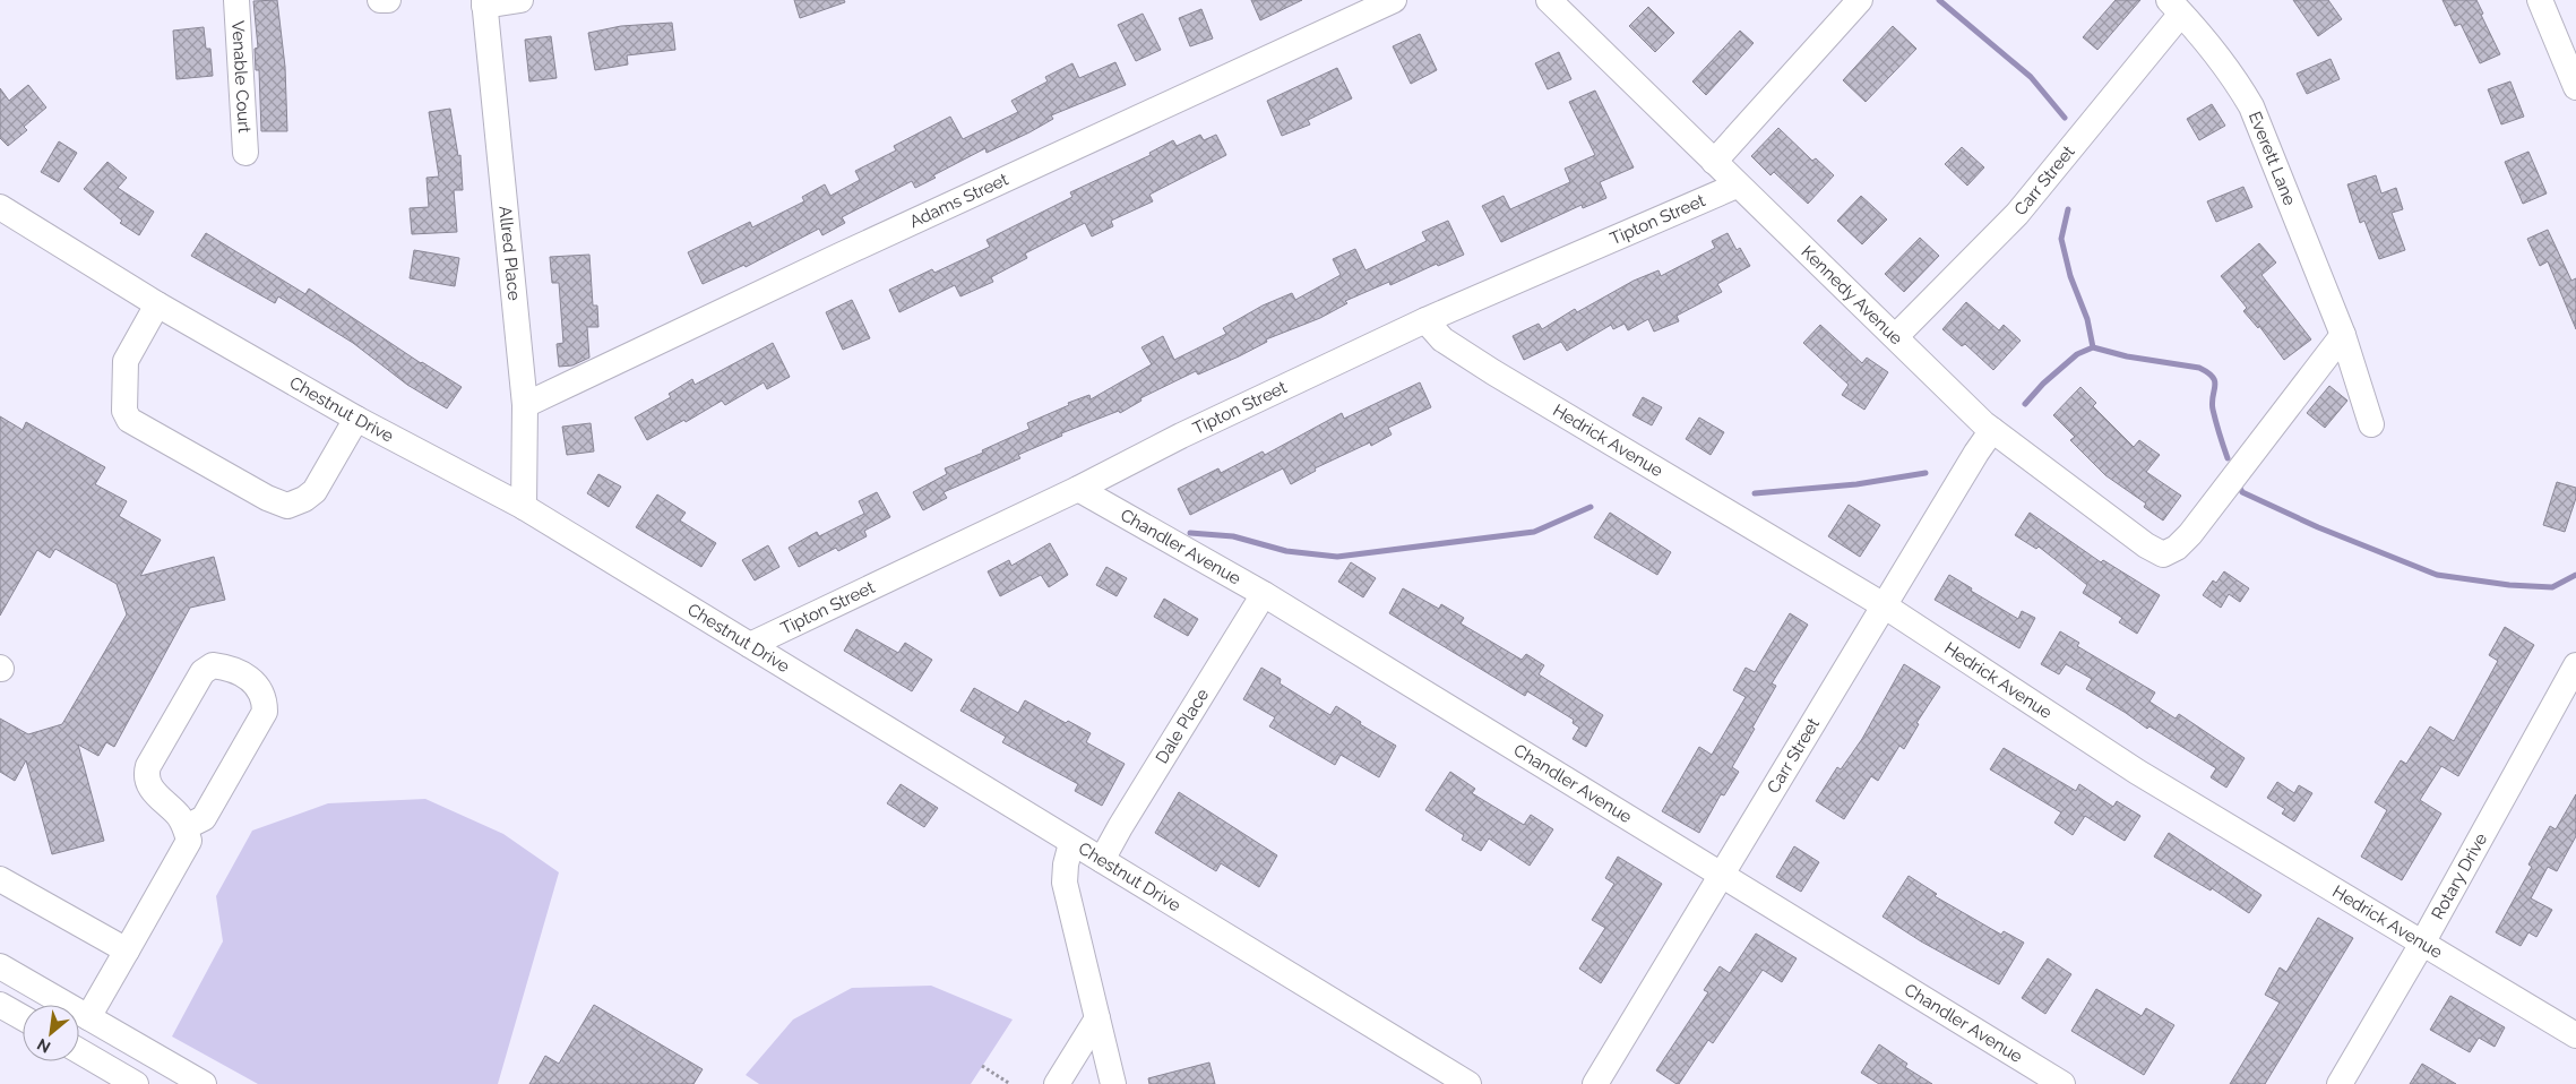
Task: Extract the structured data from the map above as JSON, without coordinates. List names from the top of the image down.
{
  "streets": {
    "street": [
      "Venable Court",
      "Everett Lane",
      "Carr Street",
      "Adams Street",
      "Tipton Street",
      "Allred Place",
      "Kennedy Avenue",
      "Chestnut Drive",
      "Hedrick Avenue",
      "Chandler Avenue",
      "Dale Place",
      "Rotary Drive"
    ]
  },
  "crossings": [
    ["Everett Lane", "Carr Street"],
    ["Everett Lane", "Kennedy Avenue"],
    ["Carr Street", "Kennedy Avenue"],
    ["Carr Street", "Hedrick Avenue"],
    ["Carr Street", "Chandler Avenue"],
    ["Adams Street", "Allred Place"],
    ["Tipton Street", "Kennedy Avenue"],
    ["Tipton Street", "Chestnut Drive"],
    ["Tipton Street", "Hedrick Avenue"],
    ["Tipton Street", "Chandler Avenue"],
    ["Allred Place", "Chestnut Drive"],
    ["Chestnut Drive", "Dale Place"],
    ["Hedrick Avenue", "Rotary Drive"],
    ["Chandler Avenue", "Dale Place"]
  ],
  "north": "bottom left"
}
